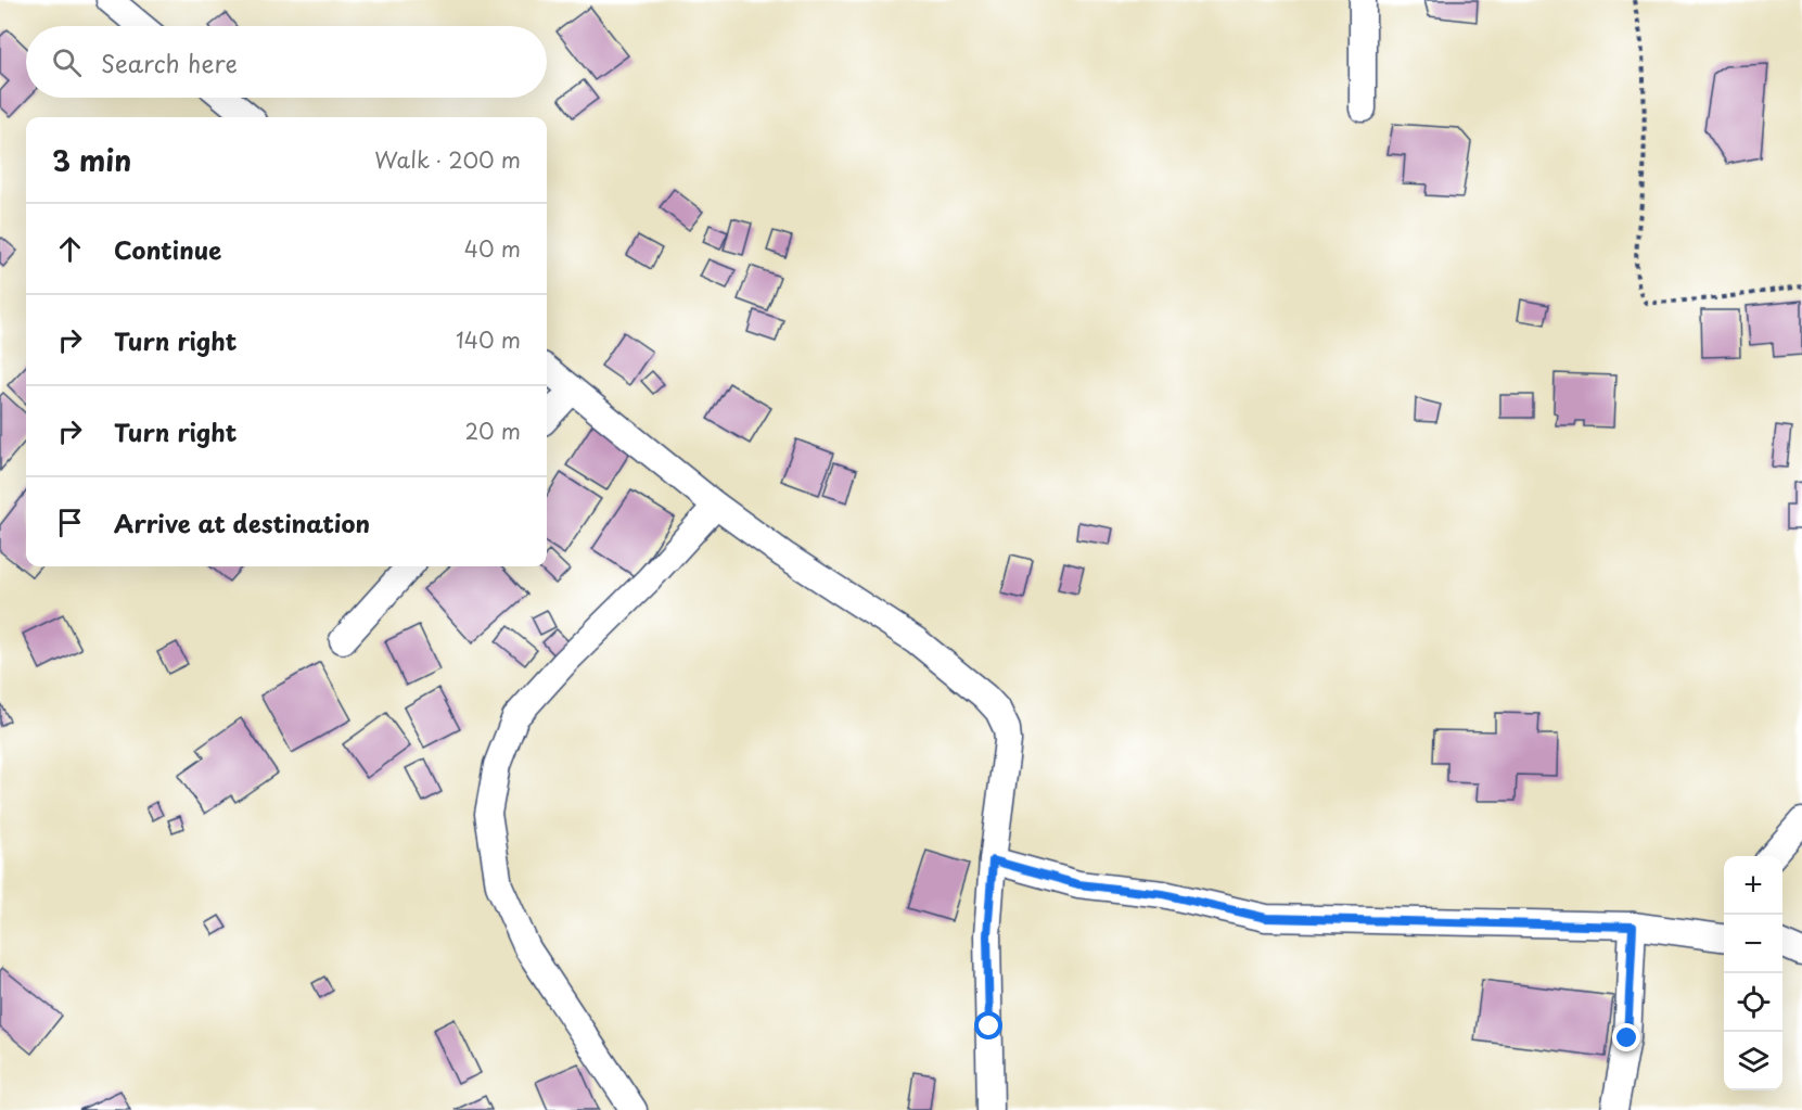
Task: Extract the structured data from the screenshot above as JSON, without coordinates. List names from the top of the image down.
{
  "page": {
    "search": "Search here",
    "heading": ["3 min", "Walk · 200 m"],
    "list": [
      ["Continue", "40 m"],
      ["Turn right", "140 m"],
      ["Turn right", "20 m"],
      "Arrive at destination"
    ],
    "map_buttons": ["+", "−"]
  }
}
